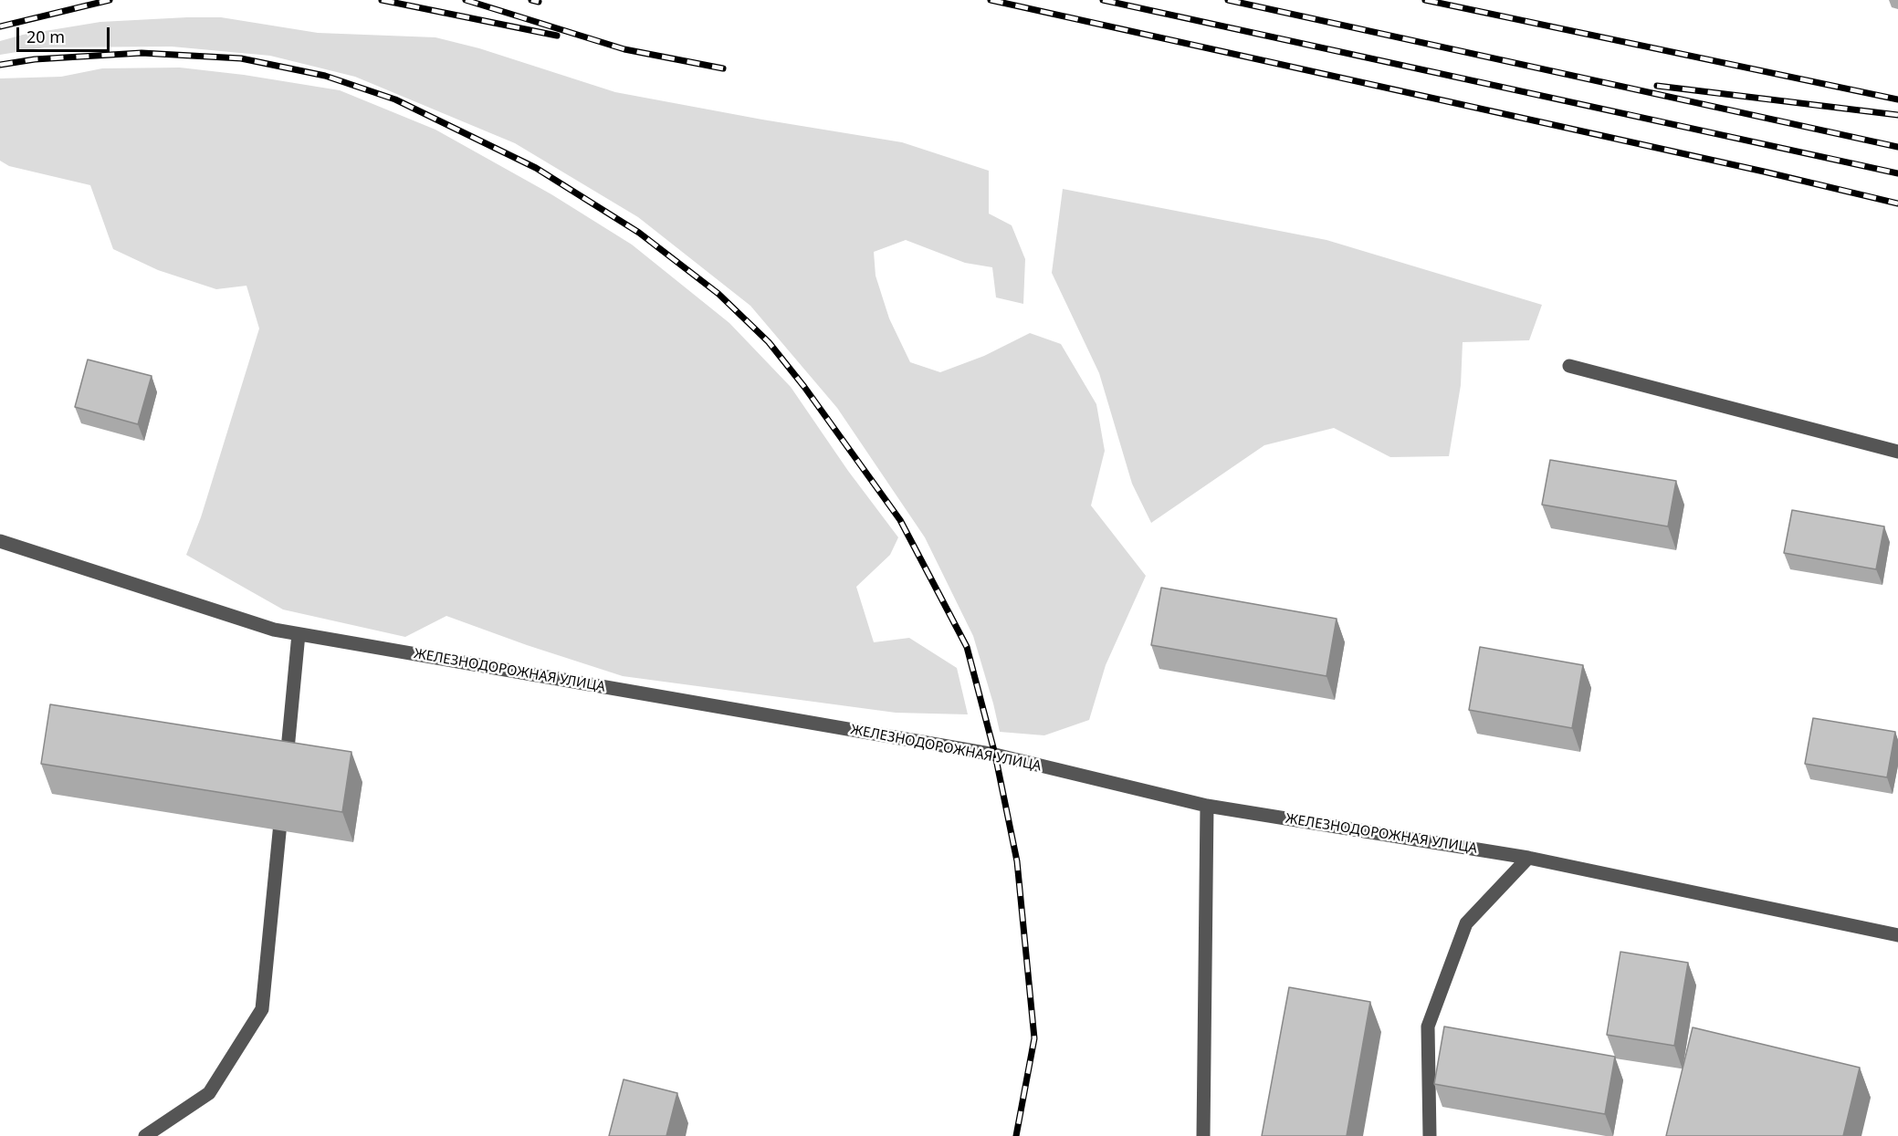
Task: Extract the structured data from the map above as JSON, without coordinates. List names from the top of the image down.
{
  "streets": {
    "street": ["ЖЕЛЕЗНОДОРОЖНАЯ УЛИЦА"]
  },
  "scale_bar": "20 m"
}
